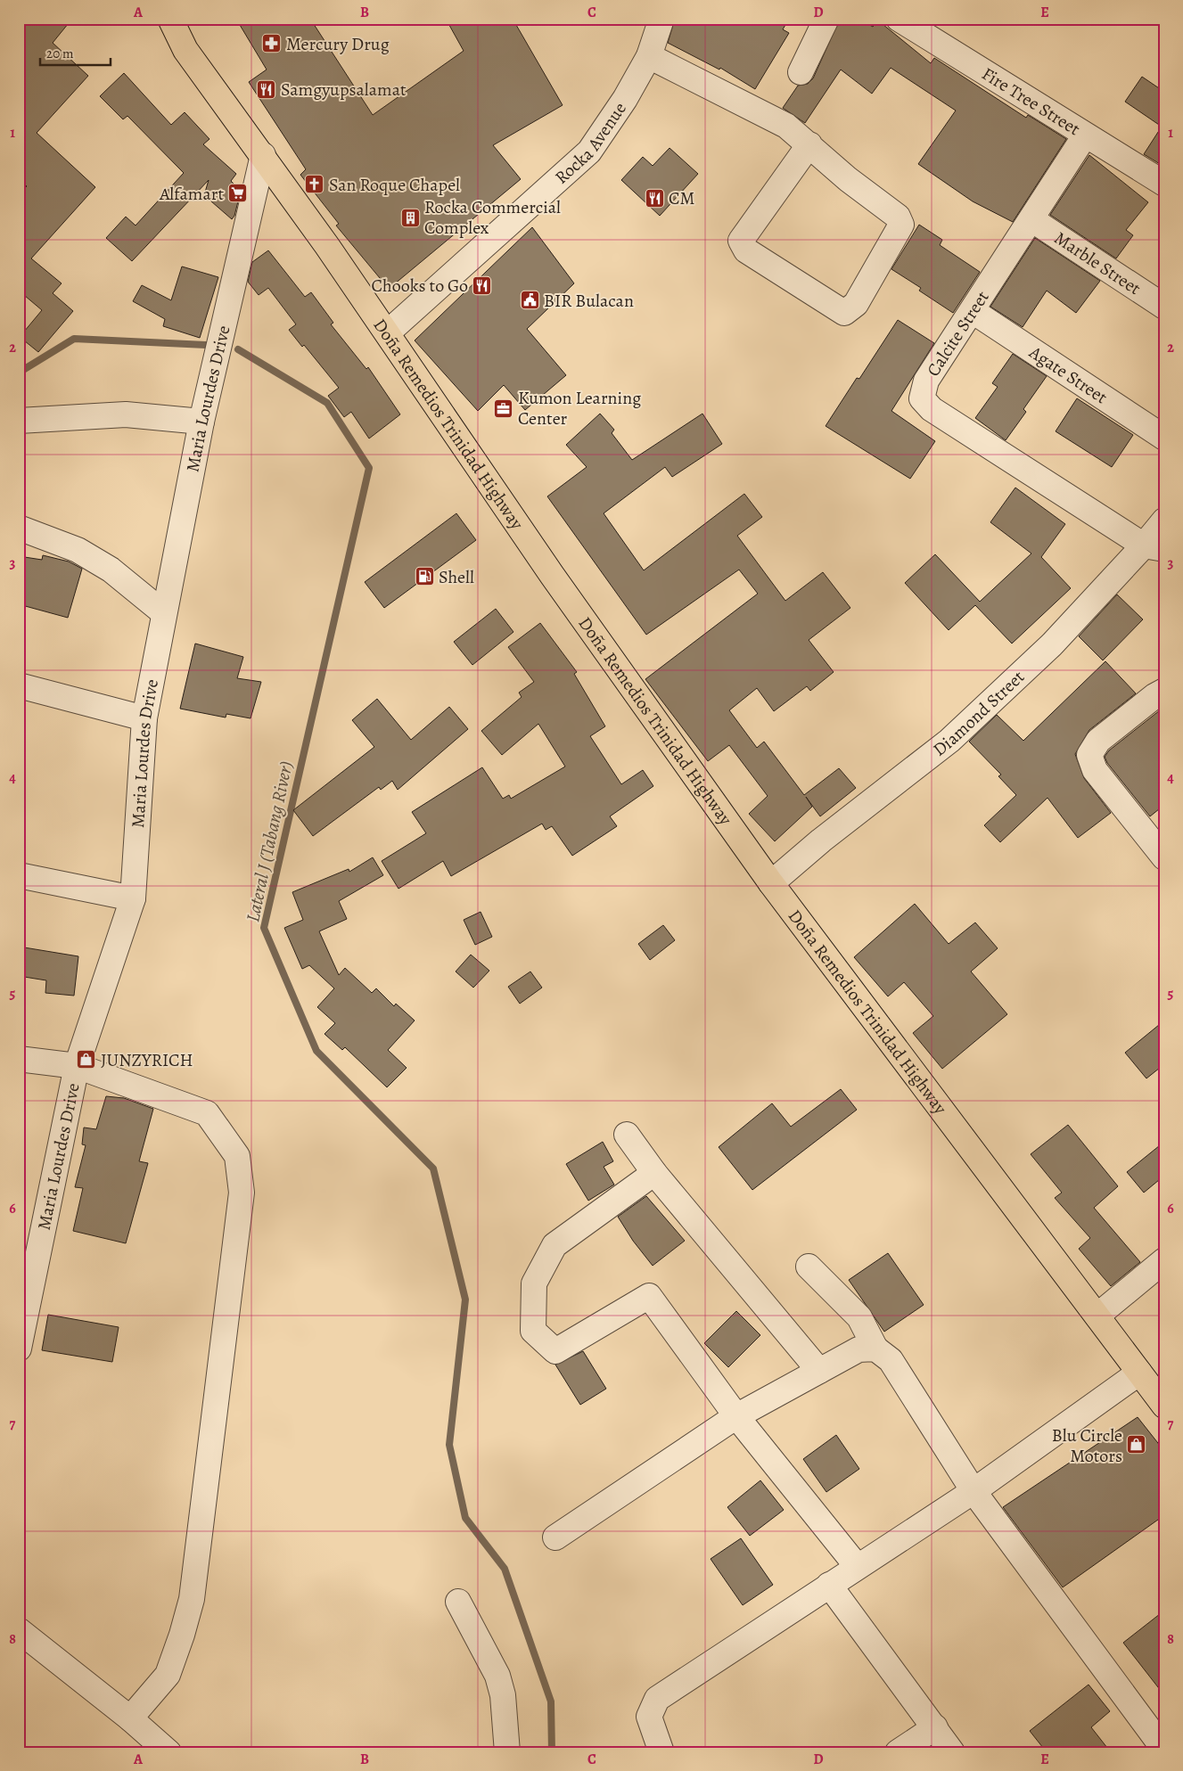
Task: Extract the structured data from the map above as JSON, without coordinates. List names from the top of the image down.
{
  "streets": {
    "highway": ["Doña Remedios Trinidad Highway"],
    "street": [
      "Fire Tree Street",
      "Rocka Avenue",
      "Marble Street",
      "Calcite Street",
      "Agate Street",
      "Maria Lourdes Drive",
      "Diamond Street"
    ]
  },
  "crossings": [
    ["Fire Tree Street", "Calcite Street"],
    ["Rocka Avenue", "Doña Remedios Trinidad Highway"],
    ["Marble Street", "Calcite Street"],
    ["Calcite Street", "Agate Street"],
    ["Calcite Street", "Diamond Street"],
    ["Maria Lourdes Drive", "Doña Remedios Trinidad Highway"],
    ["Doña Remedios Trinidad Highway", "Diamond Street"]
  ],
  "water": ["Lateral J (Tabang River)"],
  "places": {
    "pharmacy": ["Mercury Drug"],
    "restaurant": ["Samgyupsalamat", "CM", "Chooks to Go"],
    "church": ["San Roque Chapel"],
    "supermarket": ["Alfamart"],
    "building": ["Rocka Commercial Complex"],
    "public building": ["BIR Bulacan"],
    "office": ["Kumon Learning Center"],
    "fuel station": ["Shell"],
    "shop": ["JUNZYRICH", "Blu Circle Motors"]
  },
  "scale_bar": "20 m",
  "grid": {
    "columns": [
      "A",
      "B",
      "C",
      "D",
      "E"
    ],
    "rows": [
      "1",
      "2",
      "3",
      "4",
      "5",
      "6",
      "7",
      "8"
    ]
  }
}
